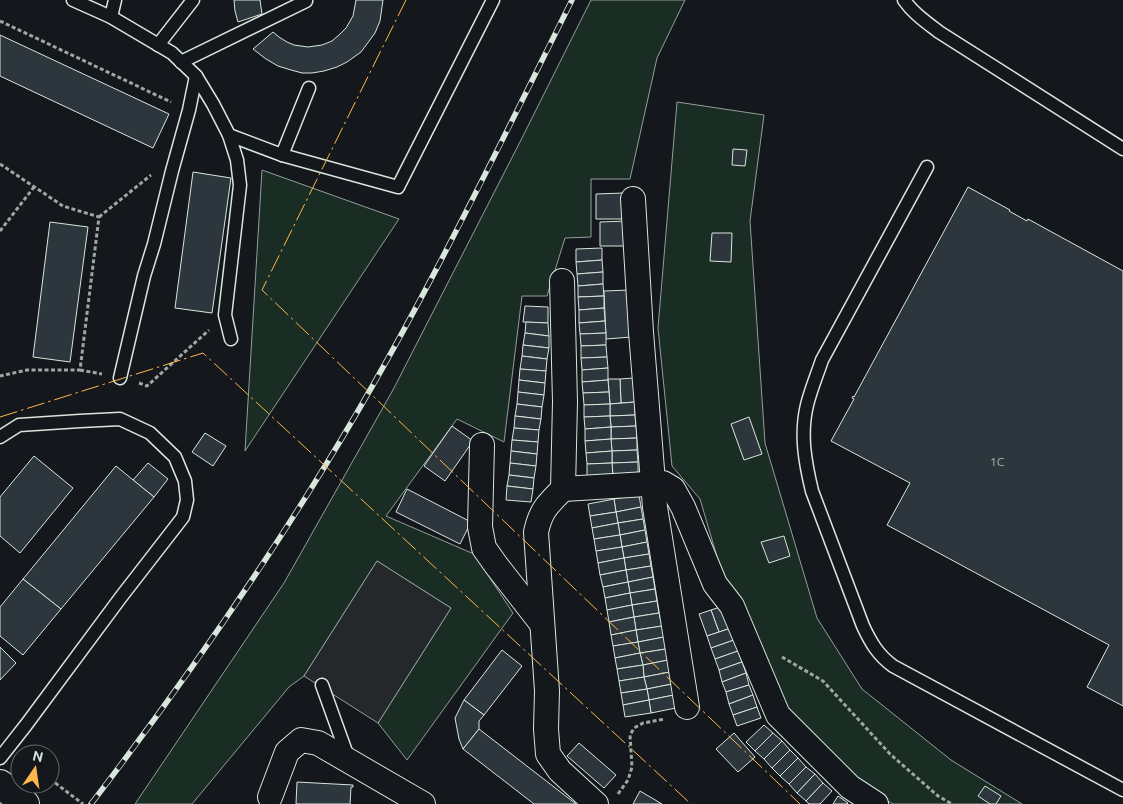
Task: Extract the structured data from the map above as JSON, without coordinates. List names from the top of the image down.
{
  "house_numbers": ["1C"],
  "north": "top"
}
